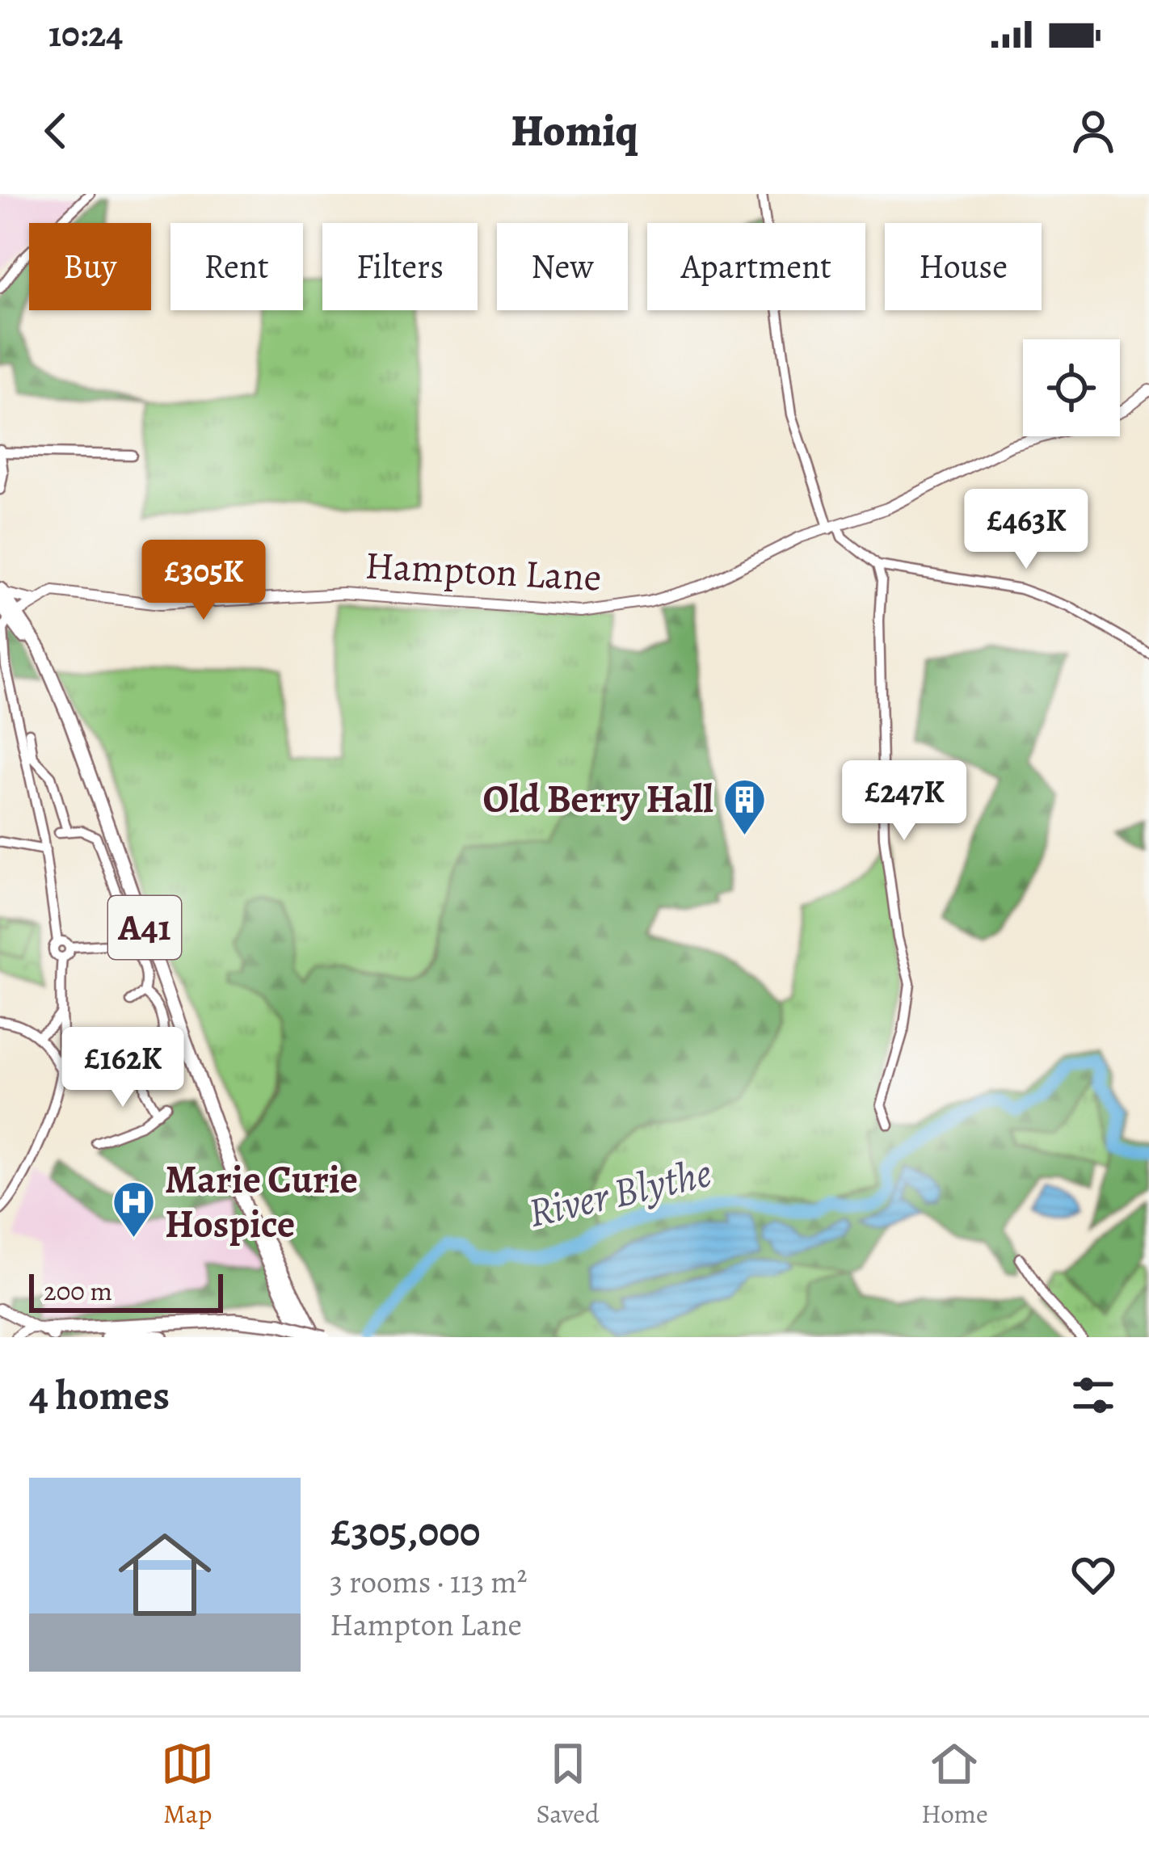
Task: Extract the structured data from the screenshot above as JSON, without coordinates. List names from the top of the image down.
{
  "streets": {
    "highway": ["A41"],
    "main road": ["Hampton Lane"]
  },
  "crossings": [
    ["Hampton Lane", "A41"]
  ],
  "water": ["River Blythe"],
  "places": {
    "building": ["Old Berry Hall"],
    "hospital": ["Marie Curie Hospice"]
  },
  "scale_bar": "200 m",
  "page": {
    "status": "10:24",
    "header": "Homiq",
    "chip": [
      "Buy",
      "Rent",
      "Filters",
      "New",
      "Apartment",
      "House"
    ],
    "price": [
      "£463K",
      "£305K",
      "£247K",
      "£162K"
    ],
    "scale": "200 m",
    "heading": "4 homes",
    "list": [
      {
        "name": "£305,000",
        "note": "3 rooms · 113 m² · Hampton Lane"
      }
    ],
    "tabs": ["Map", "Saved", "Home"]
  }
}
